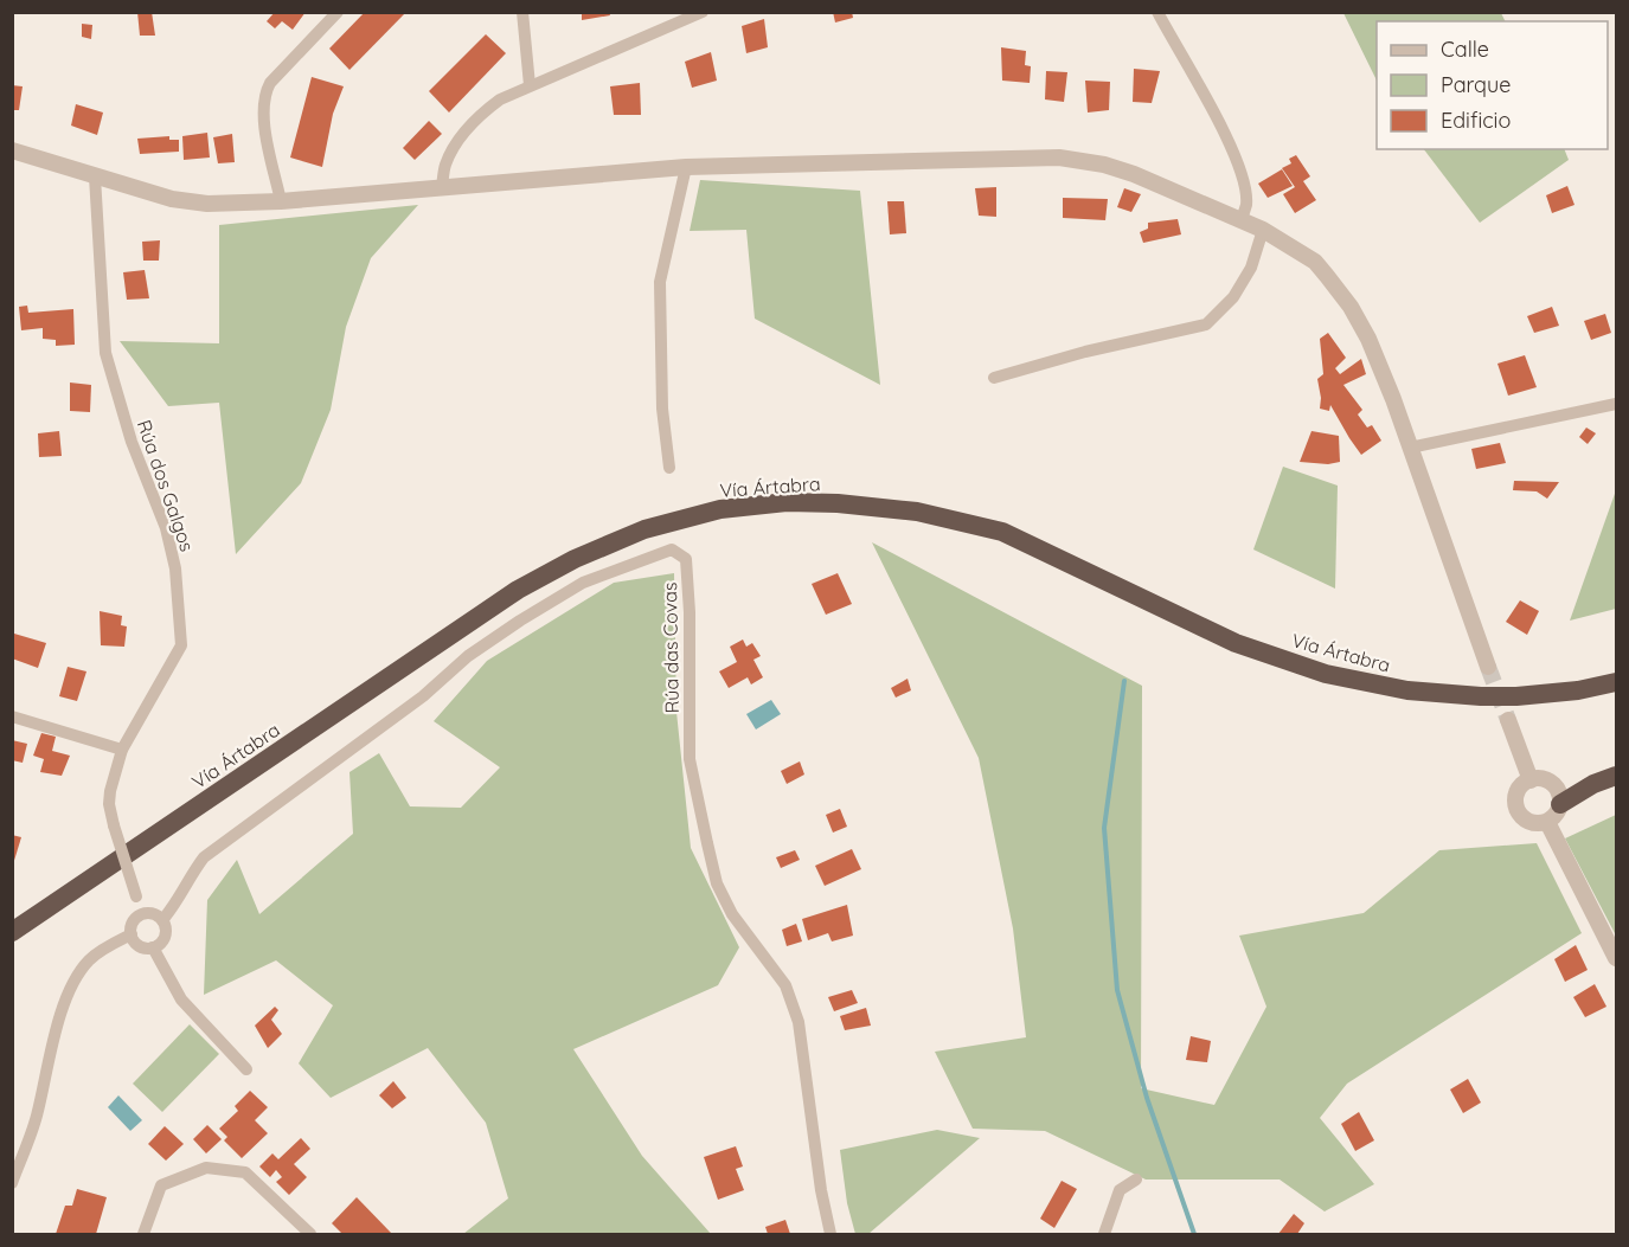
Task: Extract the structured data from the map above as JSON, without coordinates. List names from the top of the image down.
{
  "streets": {
    "highway": ["Vía Ártabra"],
    "street": ["Rúa dos Galgos", "Rúa das Covas"]
  },
  "crossings": [
    ["Rúa dos Galgos", "Rúa das Covas"]
  ],
  "legend": ["Calle", "Parque", "Edificio"]
}
